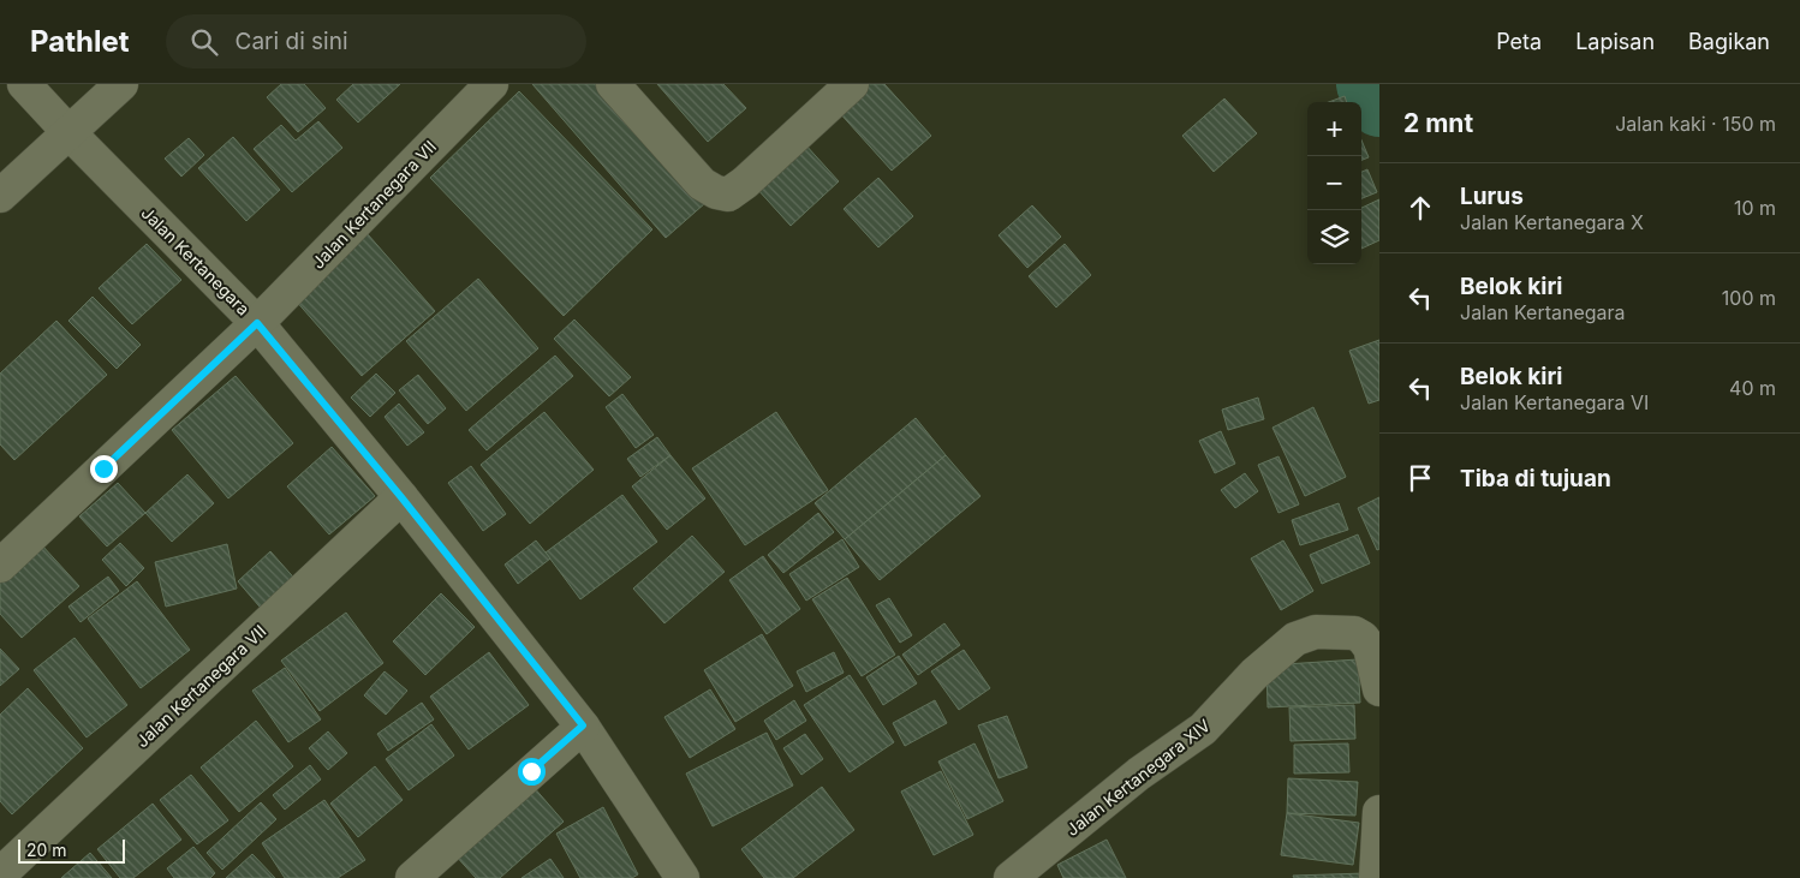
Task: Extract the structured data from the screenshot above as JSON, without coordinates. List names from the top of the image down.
{
  "streets": {
    "street": ["Jalan Kertanegara VII", "Jalan Kertanegara", "Jalan Kertanegara XIV"]
  },
  "crossings": [
    ["Jalan Kertanegara VII", "Jalan Kertanegara"]
  ],
  "scale_bar": "20 m",
  "page": {
    "header": "Pathlet",
    "search": "Cari di sini",
    "nav": ["Peta", "Lapisan", "Bagikan"],
    "heading": ["2 mnt", "Jalan kaki · 150 m"],
    "map_buttons": ["+", "−"],
    "list": [
      ["Lurus", "Jalan Kertanegara X", "10 m"],
      ["Belok kiri", "Jalan Kertanegara", "100 m"],
      ["Belok kiri", "Jalan Kertanegara VI", "40 m"],
      "Tiba di tujuan"
    ],
    "scale": "20 m"
  }
}
